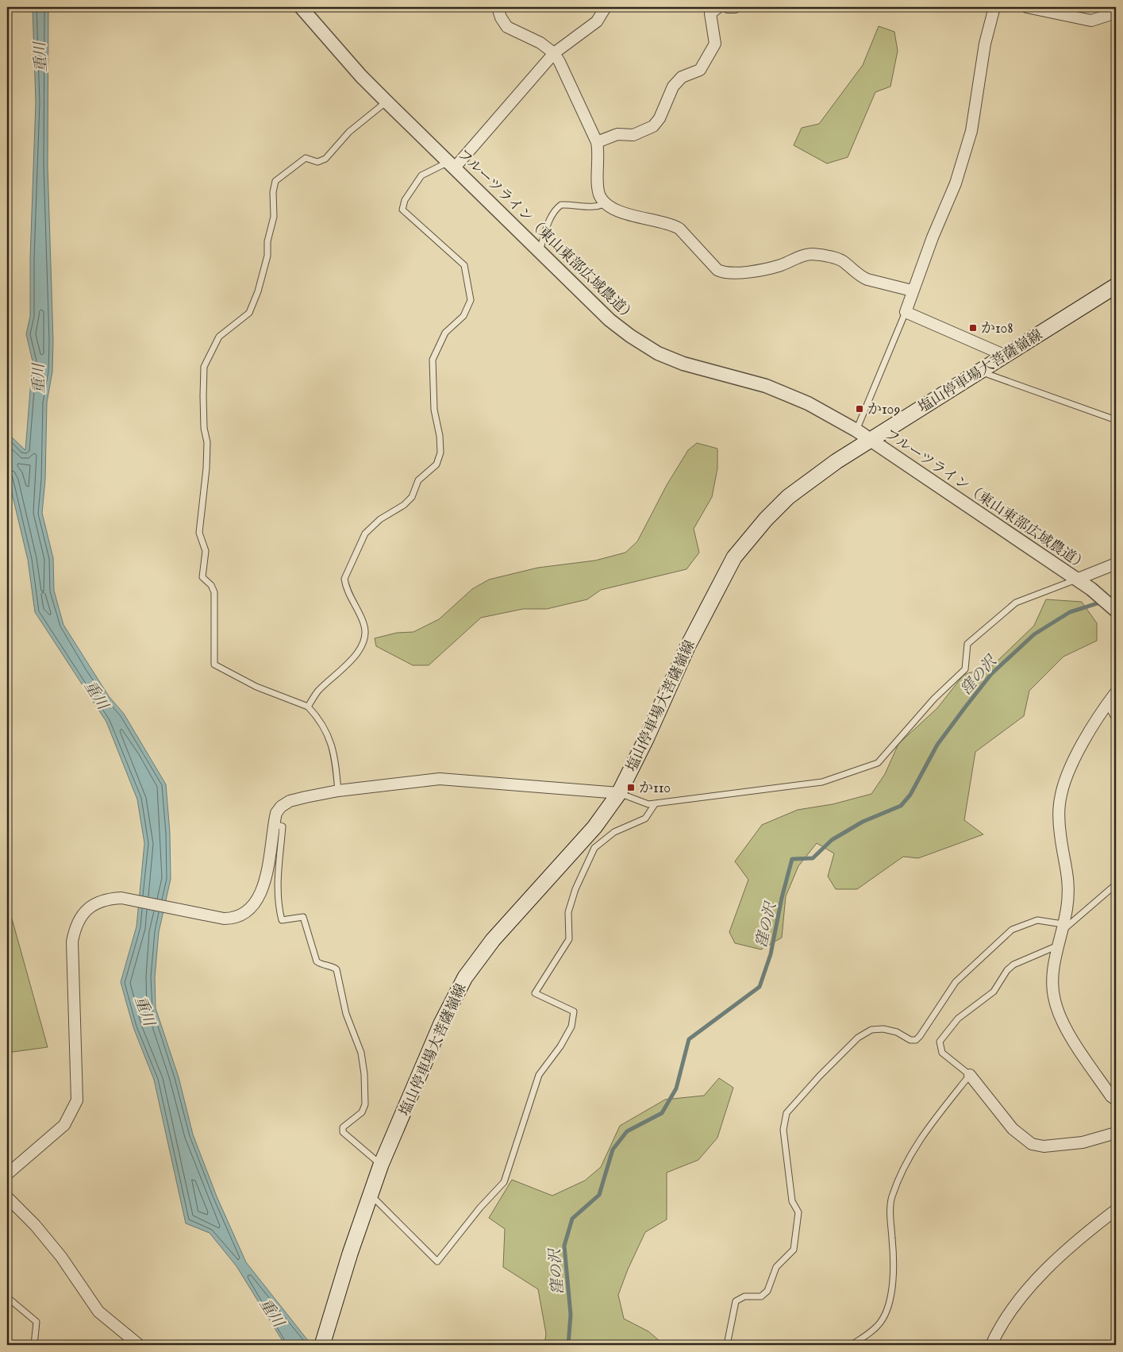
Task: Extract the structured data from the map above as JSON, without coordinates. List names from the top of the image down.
{
  "streets": {
    "main road": ["塩山停車場大菩薩嶺線"],
    "street": ["フルーツライン（東山東部広域農道）"]
  },
  "crossings": [
    ["フルーツライン（東山東部広域農道）", "塩山停車場大菩薩嶺線"]
  ],
  "water": ["重川", "窪の沢"],
  "places": {
    "transit": ["か108", "か109", "か110"]
  }
}
